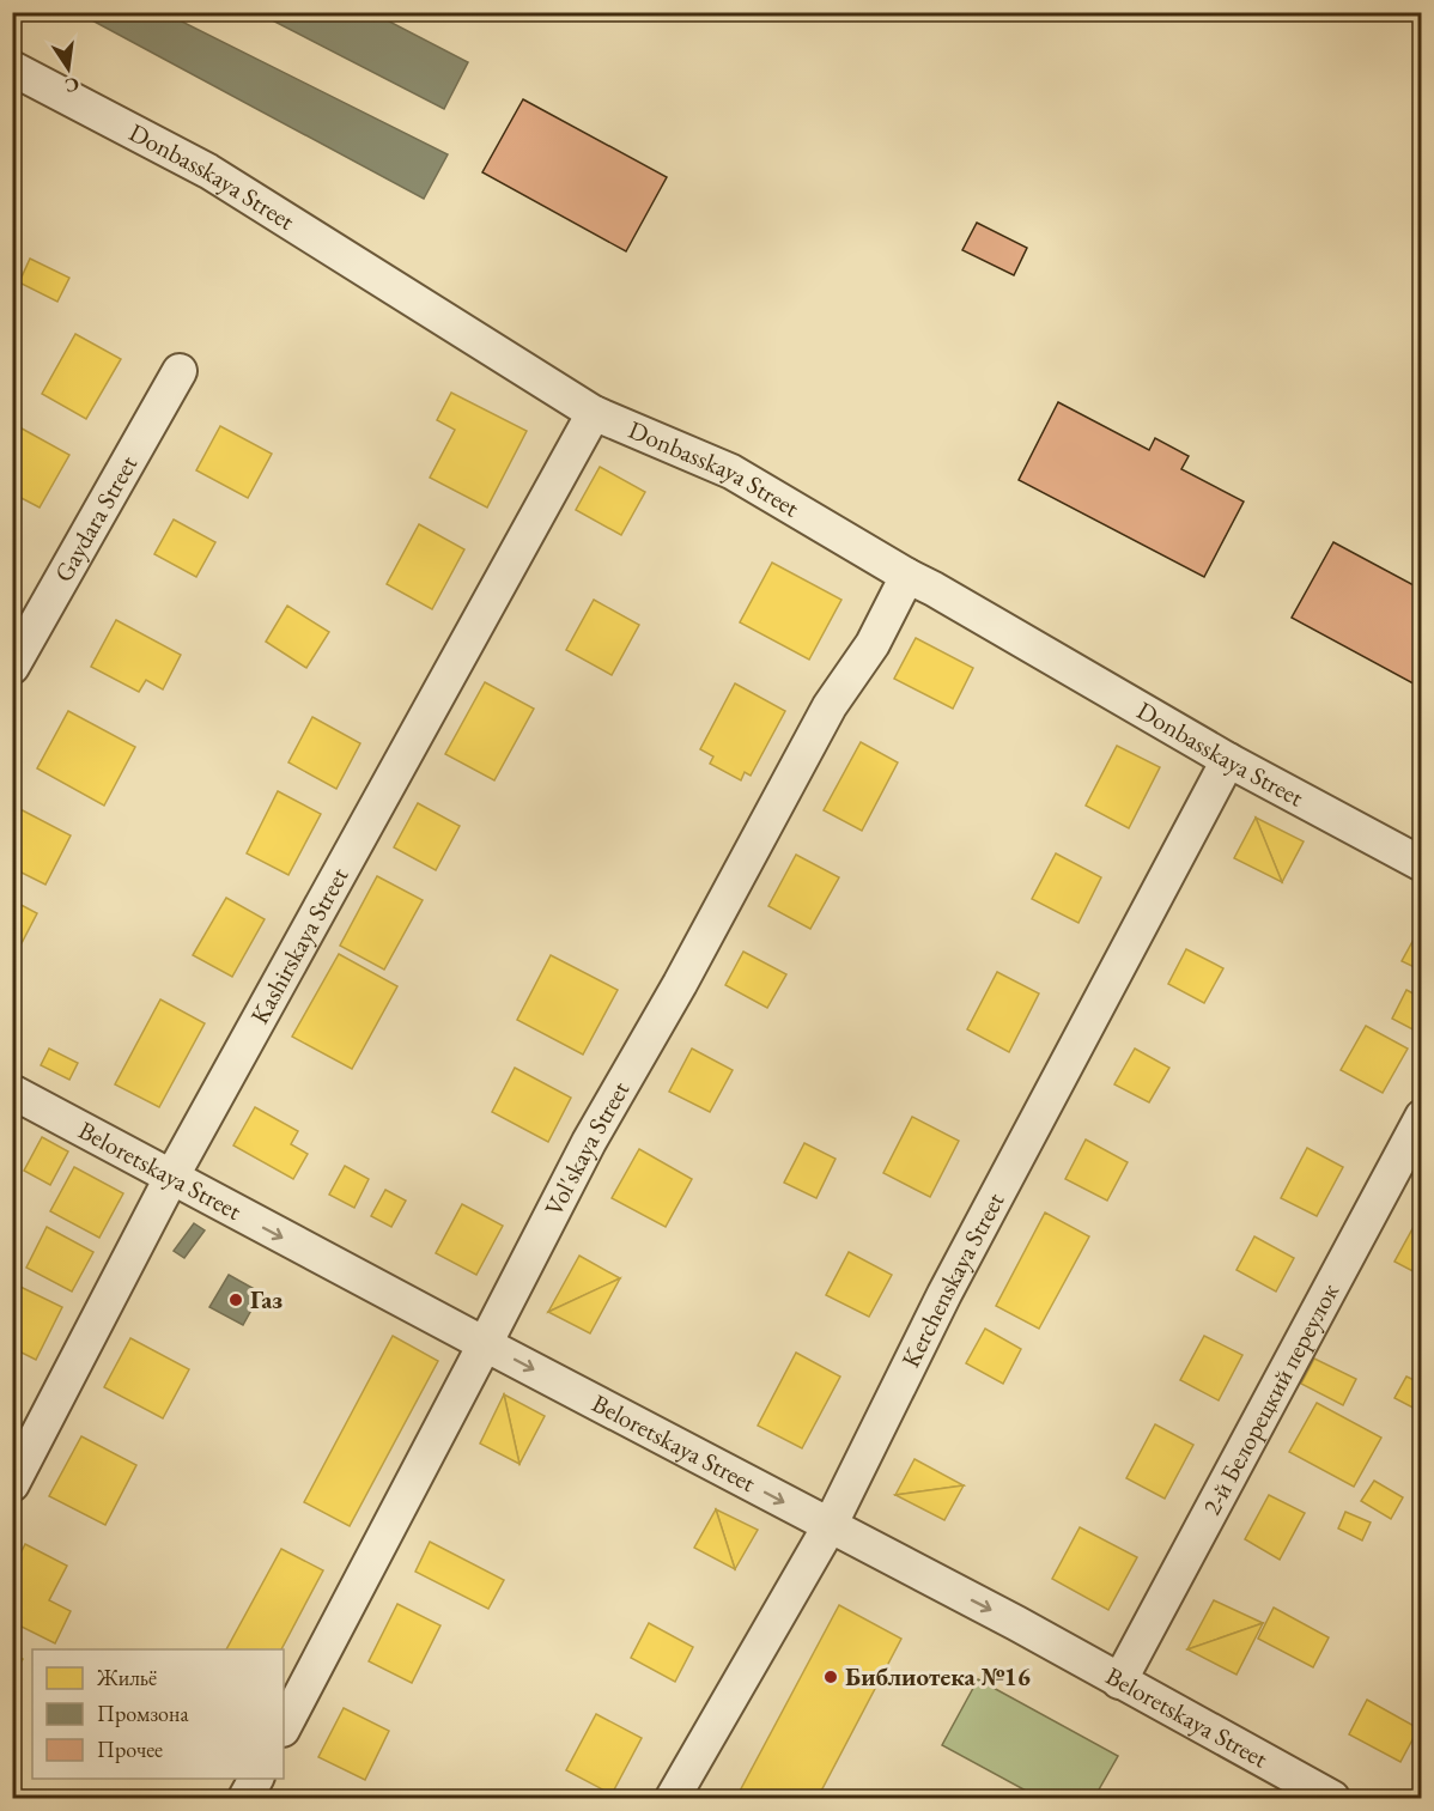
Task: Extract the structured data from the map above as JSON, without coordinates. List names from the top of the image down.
{
  "streets": {
    "street": [
      "Donbasskaya Street",
      "Gaydara Street",
      "Kashirskaya Street",
      "Vol'skaya Street",
      "Beloretskaya Street",
      "Kerchenskaya Street",
      "2-й Белорецкий переулок"
    ]
  },
  "crossings": [
    ["Donbasskaya Street", "Kashirskaya Street"],
    ["Donbasskaya Street", "Vol'skaya Street"],
    ["Donbasskaya Street", "Kerchenskaya Street"],
    ["Kashirskaya Street", "Beloretskaya Street"],
    ["Vol'skaya Street", "Beloretskaya Street"],
    ["Beloretskaya Street", "Kerchenskaya Street"],
    ["Beloretskaya Street", "2-й Белорецкий переулок"]
  ],
  "one_way": ["Beloretskaya Street"],
  "places": ["Газ", "Библиотека №16"],
  "legend": ["Жильё", "Промзона", "Прочее"],
  "north": "bottom"
}
